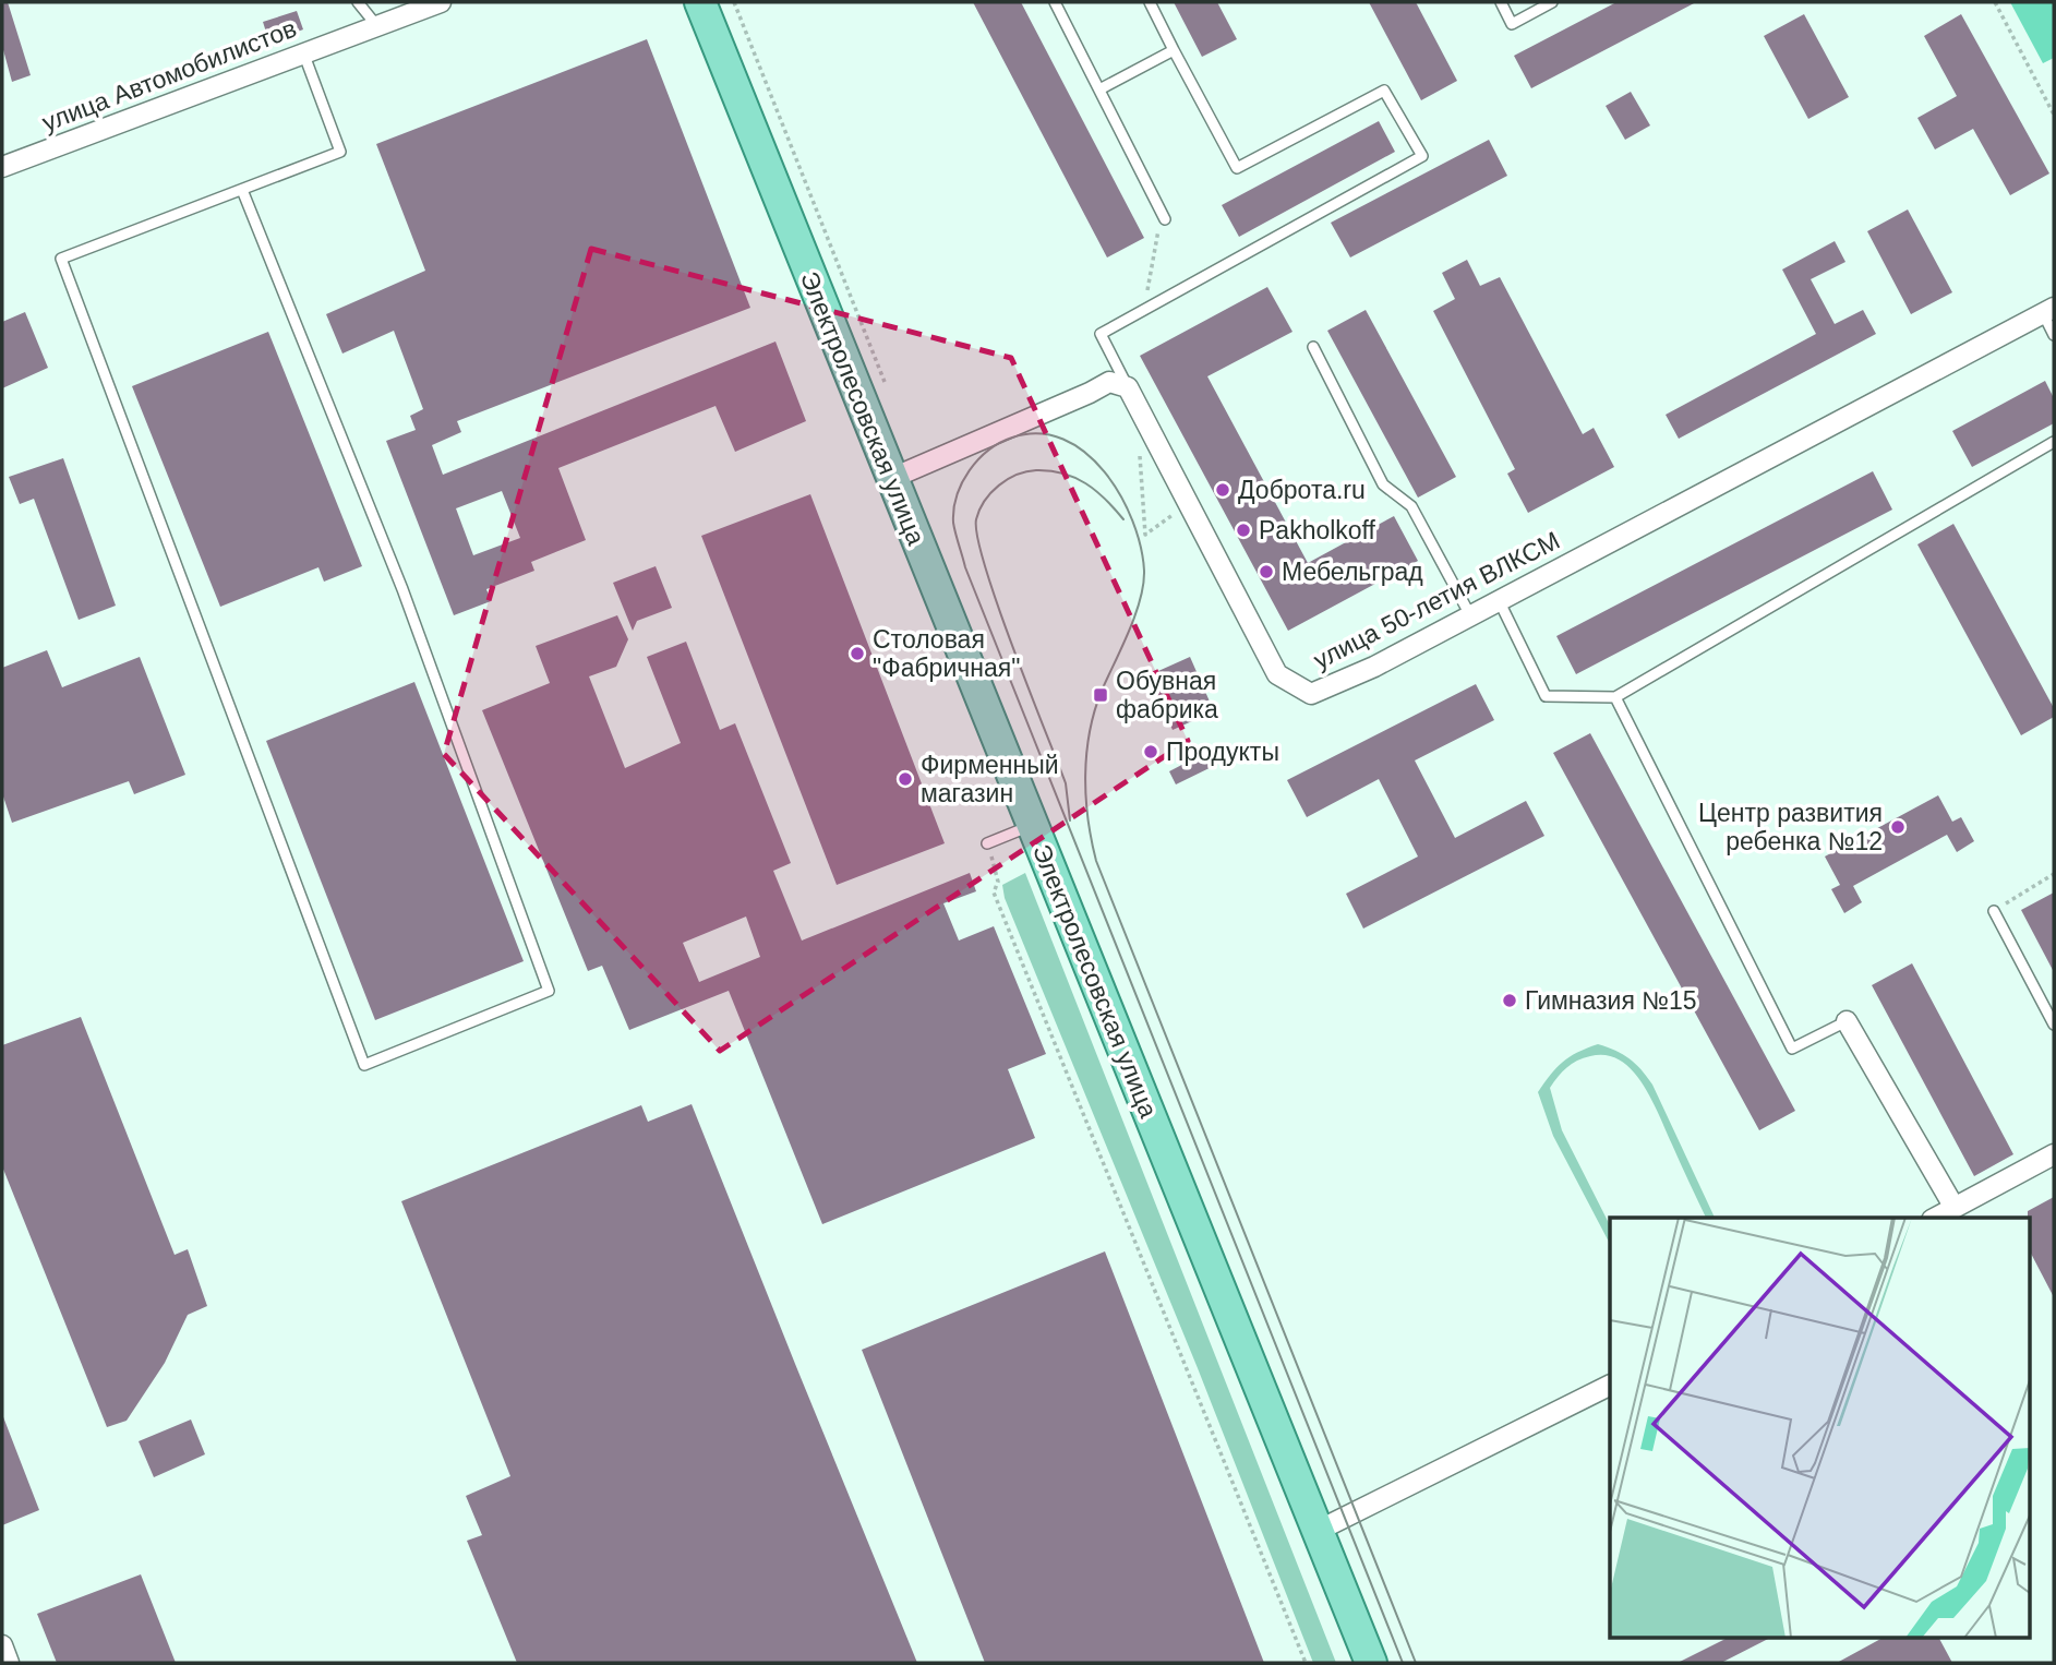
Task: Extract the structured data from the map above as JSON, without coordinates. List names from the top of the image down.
{
  "streets": {
    "main road": ["Электролесовская улица"],
    "street": ["улица Автомобилистов", "улица 50-летия ВЛКСМ"]
  },
  "places": {
    "other": [
      "Доброта.ru",
      "Pakholkoff",
      "Мебельград",
      "Столовая \"Фабричная\"",
      "Продукты",
      "Фирменный магазин",
      "Центр развития ребенка №12",
      "Гимназия №15"
    ],
    "transit": ["Обувная фабрика"]
  }
}
